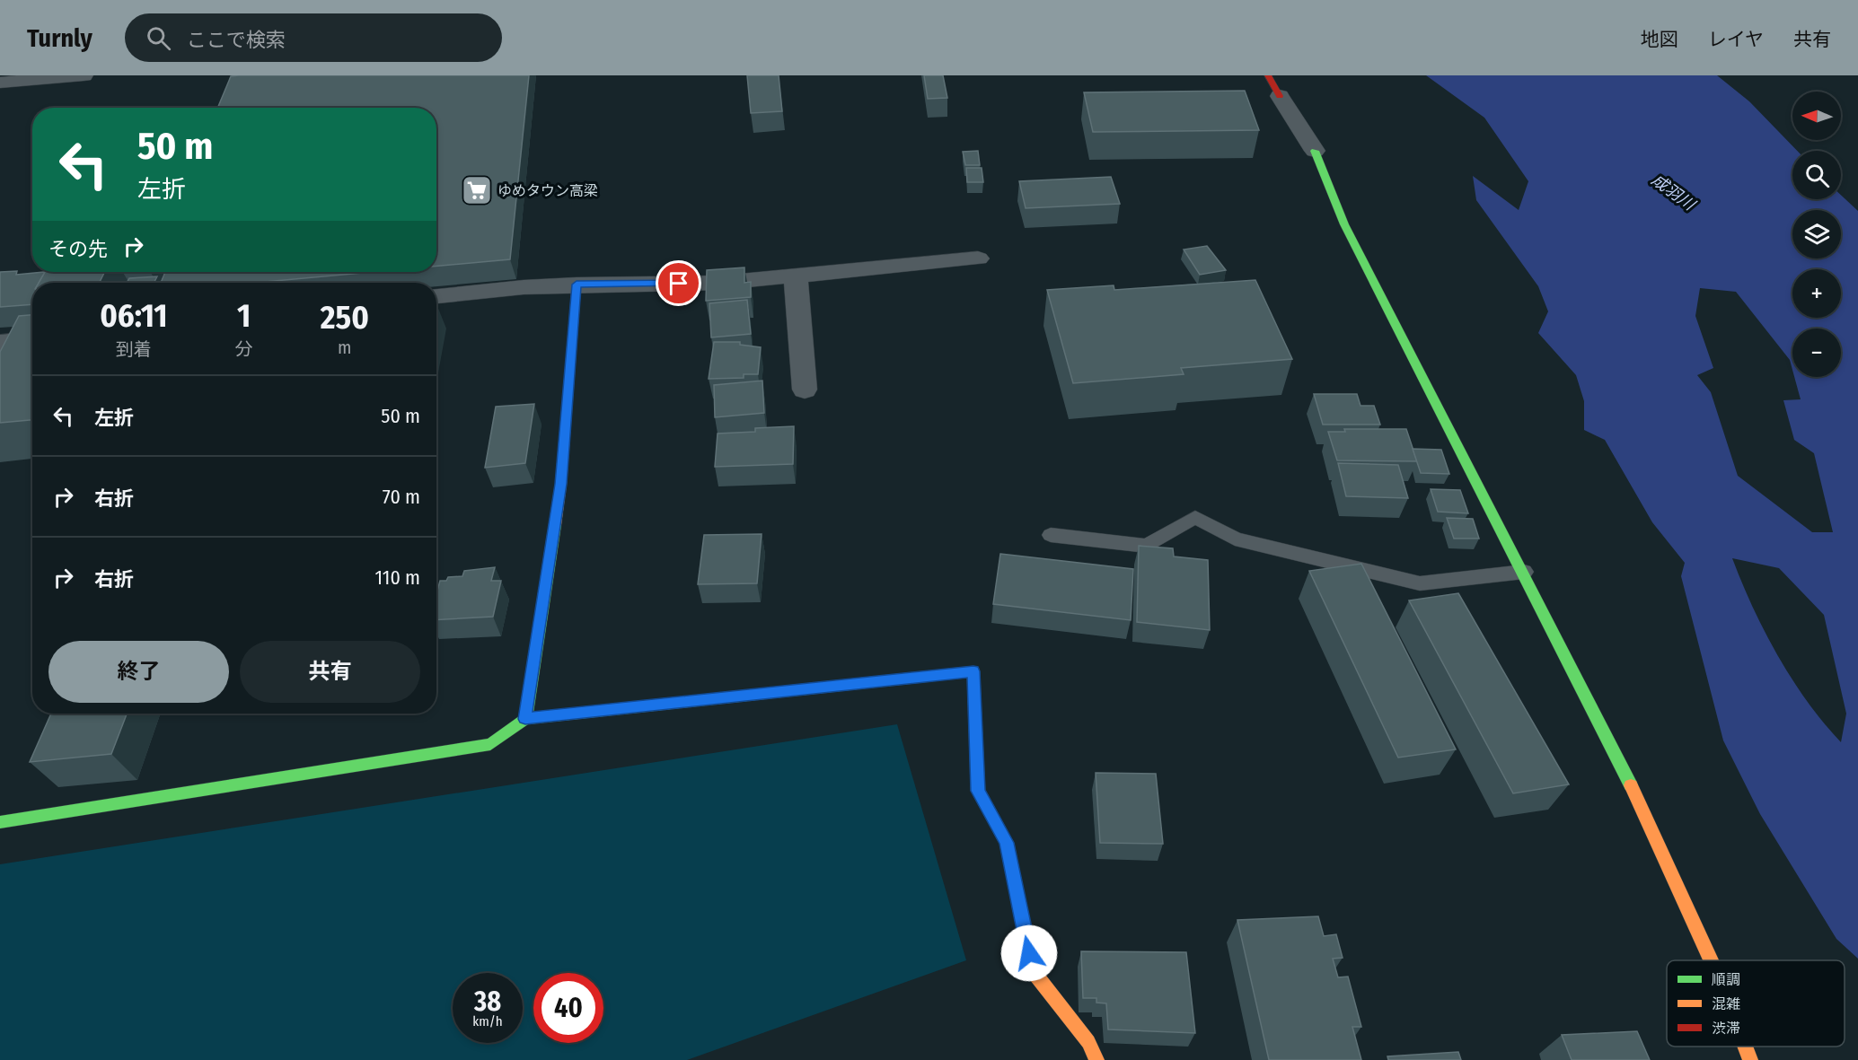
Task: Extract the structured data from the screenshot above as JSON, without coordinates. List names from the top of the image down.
{
  "water": ["成羽川"],
  "places": {
    "supermarket": ["ゆめタウン高梁"]
  },
  "legend": ["順調", "混雑", "渋滞"],
  "north": "left",
  "page": {
    "header": "Turnly",
    "search": "ここで検索",
    "nav": ["地図", "レイヤ", "共有"],
    "map_buttons": ["+", "−"],
    "turn": ["50 m", "左折"],
    "then": "その先",
    "eta": [
      "06:11",
      "到着",
      "1",
      "分",
      "250",
      "m"
    ],
    "list": [
      {
        "name": "左折",
        "value": "50 m"
      },
      {
        "name": "右折",
        "value": "70 m"
      },
      {
        "name": "右折",
        "value": "110 m"
      }
    ],
    "buttons": ["終了", "共有"],
    "speed": "38 km/h",
    "limit": "40"
  }
}
